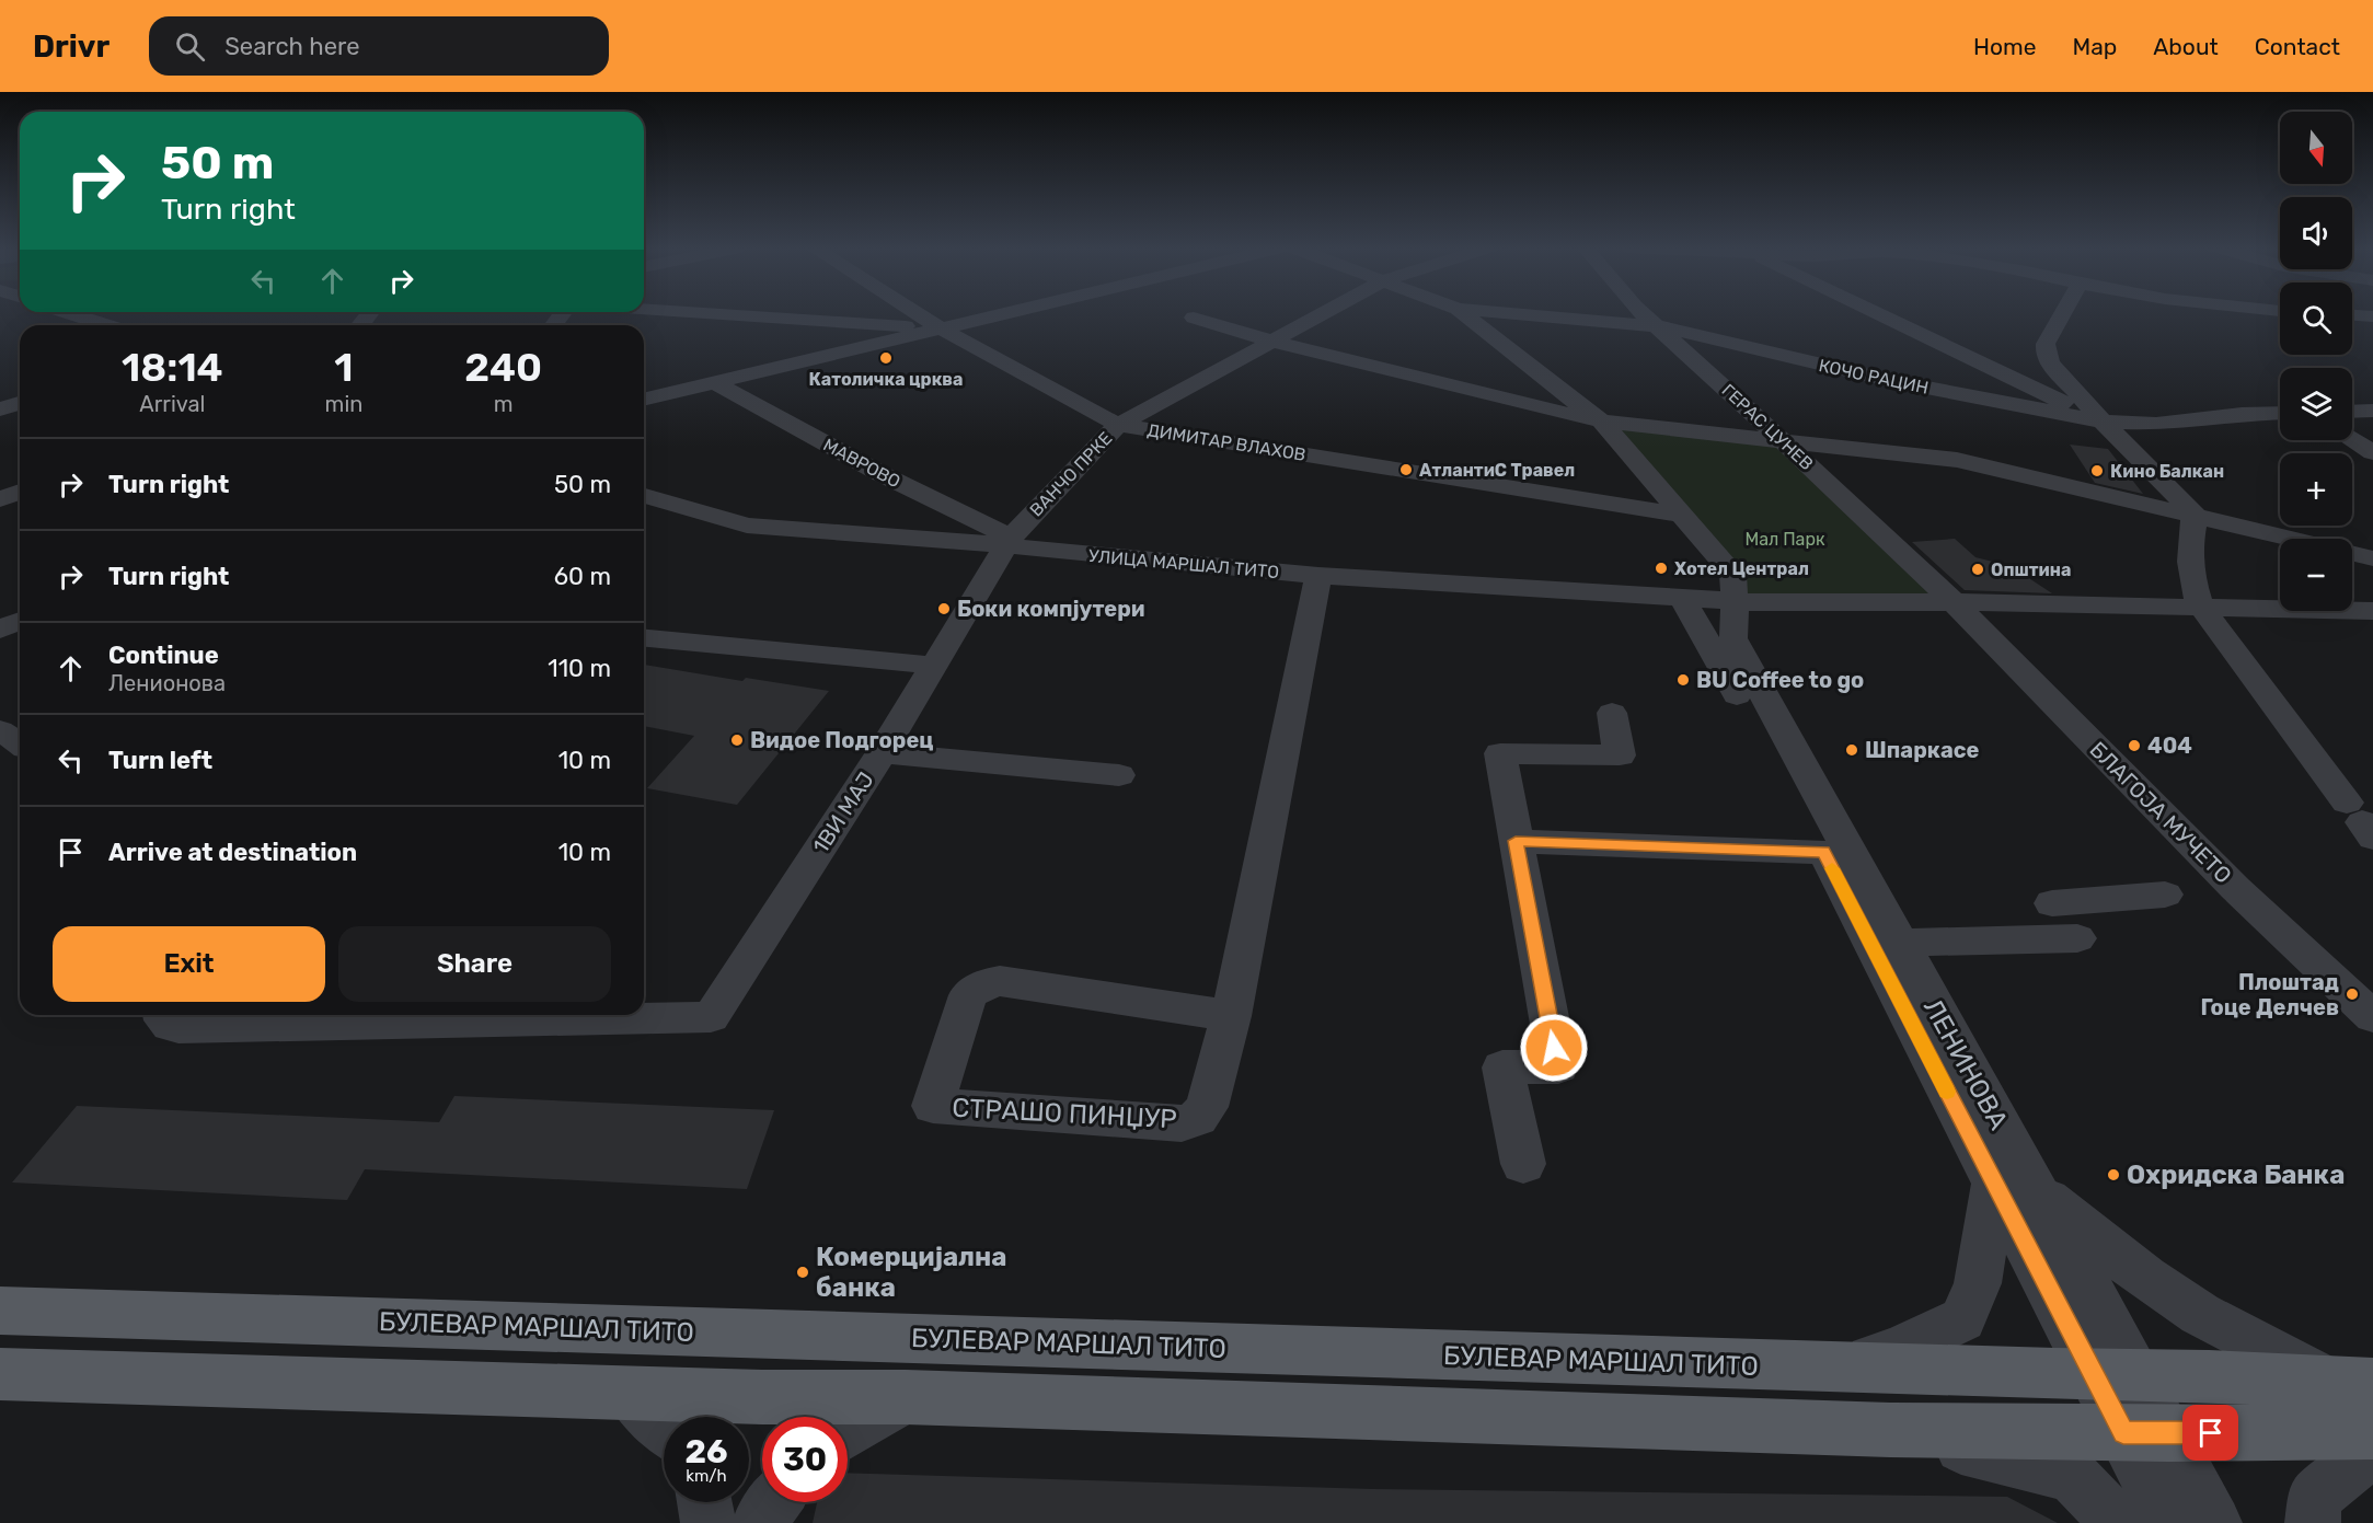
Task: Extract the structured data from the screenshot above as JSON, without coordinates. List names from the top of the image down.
{
  "streets": {
    "main road": ["БУЛЕВАР МАРШАЛ ТИТО"],
    "street": [
      "КОЧО РАЦИН",
      "ГЕРАС ЦУНЕВ",
      "ДИМИТАР ВЛАХОВ",
      "МАВРОВО",
      "ВАНЧО ПРКЕ",
      "УЛИЦА МАРШАЛ ТИТО",
      "1ВИ МАЈ",
      "БЛАГОЈА МУЧЕТО",
      "ЛЕНИНОВА",
      "СТРАШО ПИНЏУР"
    ]
  },
  "crossings": [
    ["КОЧО РАЦИН", "ГЕРАС ЦУНЕВ"],
    ["ГЕРАС ЦУНЕВ", "УЛИЦА МАРШАЛ ТИТО"],
    ["ГЕРАС ЦУНЕВ", "БЛАГОЈА МУЧЕТО"],
    ["ДИМИТАР ВЛАХОВ", "ВАНЧО ПРКЕ"],
    ["ДИМИТАР ВЛАХОВ", "ЛЕНИНОВА"],
    ["МАВРОВО", "ВАНЧО ПРКЕ"],
    ["МАВРОВО", "УЛИЦА МАРШАЛ ТИТО"],
    ["МАВРОВО", "1ВИ МАЈ"],
    ["ВАНЧО ПРКЕ", "УЛИЦА МАРШАЛ ТИТО"],
    ["ВАНЧО ПРКЕ", "1ВИ МАЈ"],
    ["УЛИЦА МАРШАЛ ТИТО", "1ВИ МАЈ"],
    ["УЛИЦА МАРШАЛ ТИТО", "БЛАГОЈА МУЧЕТО"],
    ["УЛИЦА МАРШАЛ ТИТО", "ЛЕНИНОВА"],
    ["УЛИЦА МАРШАЛ ТИТО", "СТРАШО ПИНЏУР"]
  ],
  "parks": ["Мал Парк"],
  "places": [
    "Католичка црква",
    "АтлантиС Травел",
    "Кино Балкан",
    "Хотел Централ",
    "Општина",
    "Боки компјутери",
    "BU Coffee to go",
    "Видое Подгорец",
    "404",
    "Шпаркасе",
    "Плоштад Гоце Делчев",
    "Охридска Банка",
    "Комерцијална банка"
  ],
  "north": "bottom",
  "page": {
    "header": "Drivr",
    "search": "Search here",
    "nav": [
      "Home",
      "Map",
      "About",
      "Contact"
    ],
    "map_buttons": ["+", "−"],
    "turn": ["50 m", "Turn right"],
    "eta": [
      "18:14",
      "Arrival",
      "1",
      "min",
      "240",
      "m"
    ],
    "list": [
      {
        "name": "Turn right",
        "value": "50 m"
      },
      {
        "name": "Turn right",
        "value": "60 m"
      },
      {
        "name": "Continue",
        "note": "Ленионова",
        "value": "110 m"
      },
      {
        "name": "Turn left",
        "value": "10 m"
      },
      {
        "name": "Arrive at destination",
        "value": "10 m"
      }
    ],
    "buttons": ["Exit", "Share"],
    "speed": "26 km/h",
    "limit": "30"
  }
}
